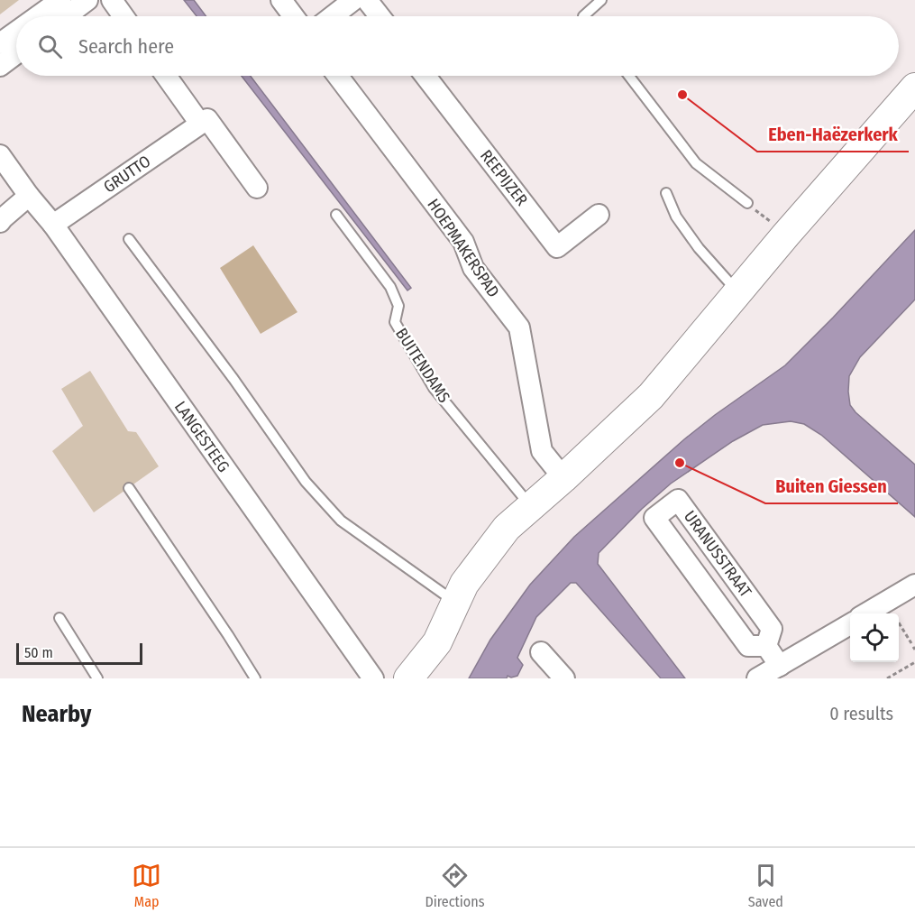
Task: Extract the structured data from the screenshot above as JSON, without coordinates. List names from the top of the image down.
{
  "streets": {
    "street": [
      "GRUTTO",
      "REEPIJZER",
      "HOEPMAKERSPAD",
      "LANGESTEEG",
      "URANUSSTRAAT"
    ],
    "lane": ["BUITENDAMS"]
  },
  "crossings": [
    ["GRUTTO", "LANGESTEEG"]
  ],
  "places": ["Eben-Haëzerkerk", "Buiten Giessen"],
  "scale_bar": "50 m",
  "page": {
    "search": "Search here",
    "scale": "50 m",
    "heading": ["Nearby", "0 results"],
    "nav": ["Map", "Directions", "Saved"]
  }
}
